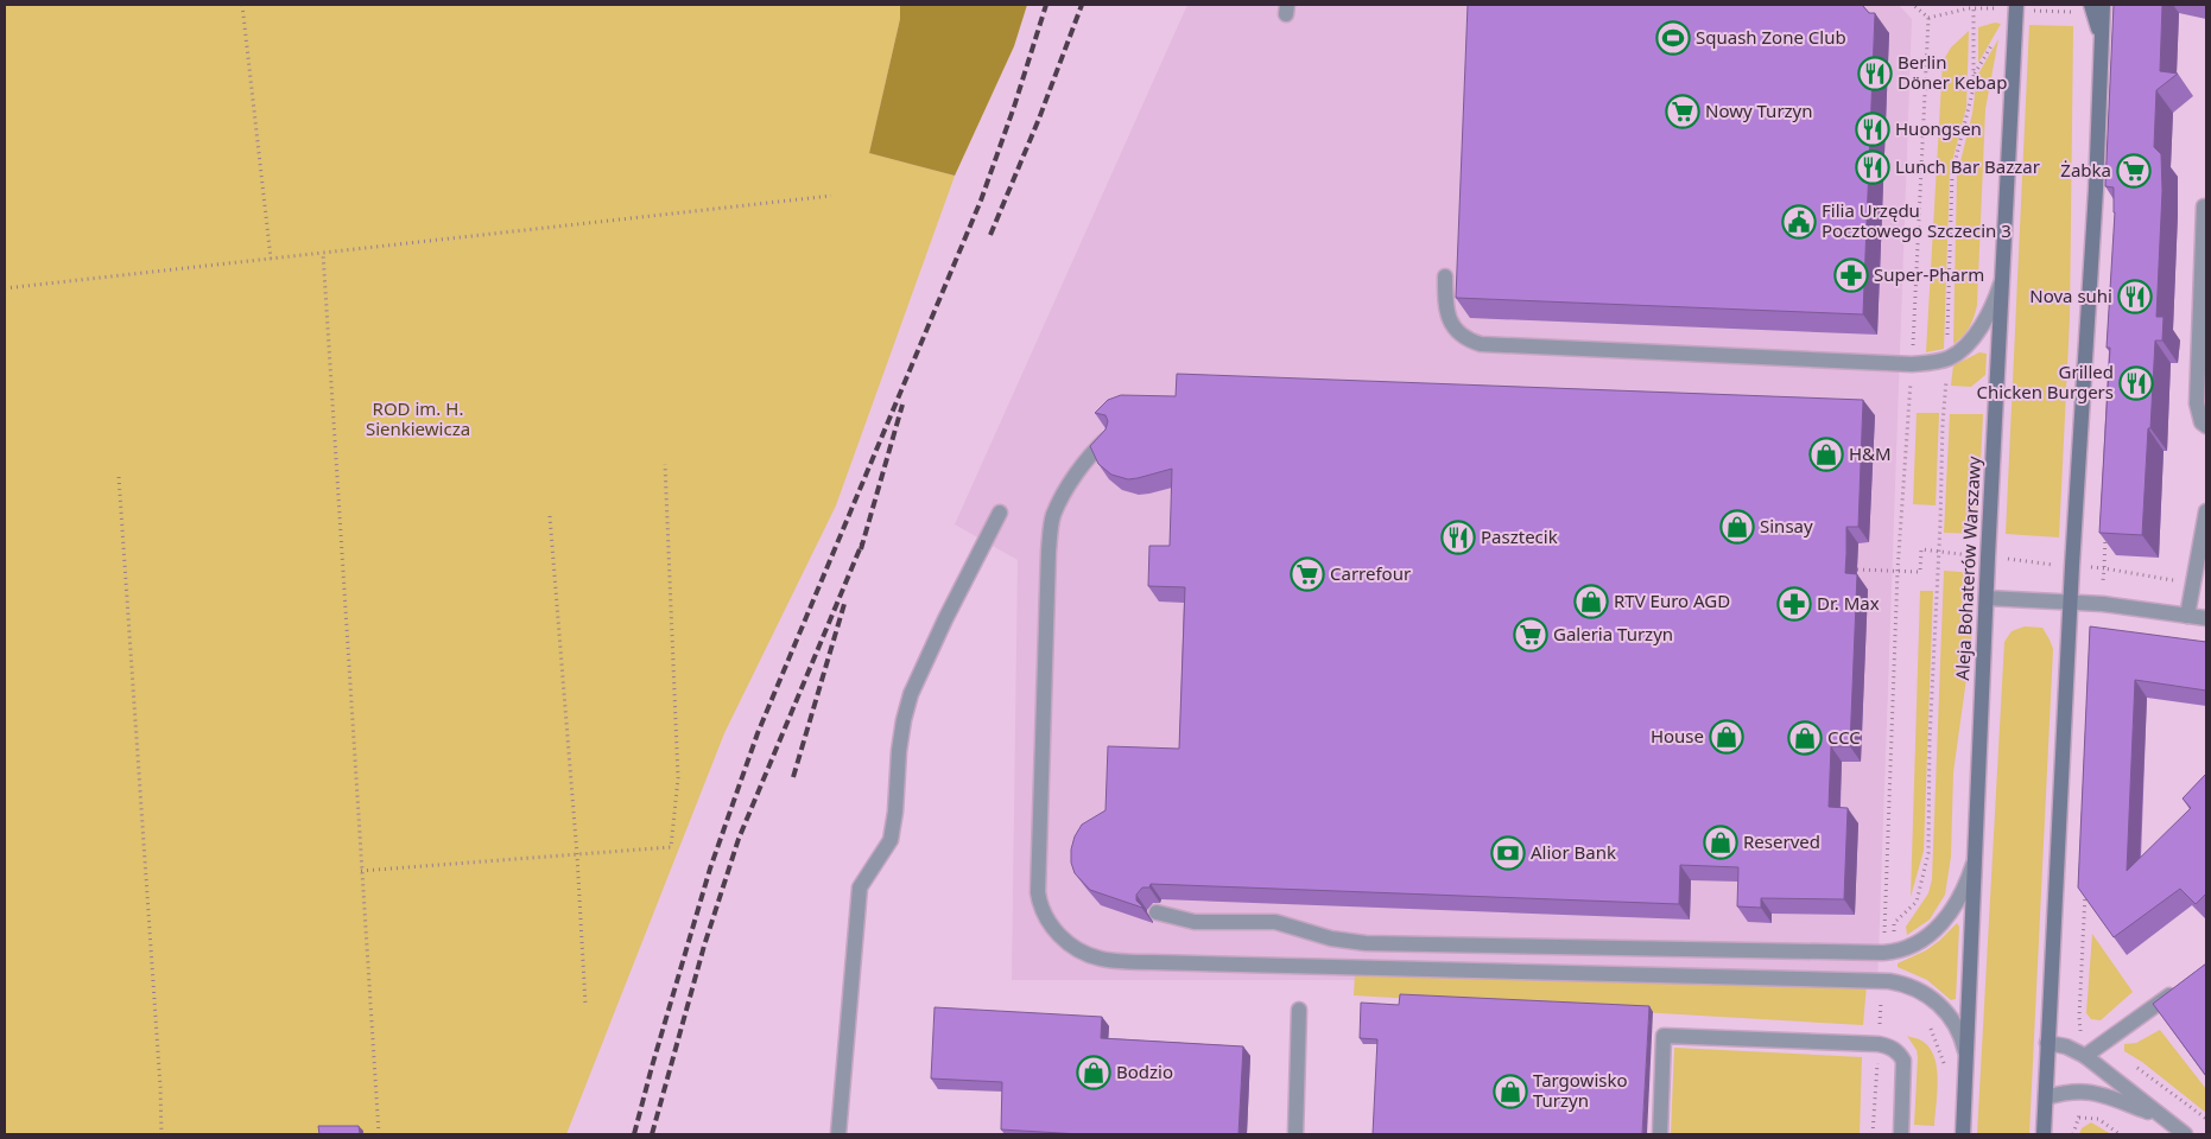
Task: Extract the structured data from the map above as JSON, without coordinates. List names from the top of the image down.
{
  "streets": {
    "street": ["Aleja Bohaterów Warszawy"]
  },
  "parks": ["ROD im. H. Sienkiewicza"],
  "places": {
    "sports": ["Squash Zone Club"],
    "restaurant": [
      "Berlin Döner Kebap",
      "Huongsen",
      "Lunch Bar Bazzar",
      "Nova suhi",
      "Grilled Chicken Burgers",
      "Pasztecik"
    ],
    "supermarket": [
      "Nowy Turzyn",
      "Żabka",
      "Carrefour",
      "Galeria Turzyn"
    ],
    "public building": ["Filia Urzędu Pocztowego Szczecin 3"],
    "pharmacy": ["Super-Pharm", "Dr. Max"],
    "shop": [
      "H&M",
      "Sinsay",
      "RTV Euro AGD",
      "House",
      "CCC",
      "Reserved",
      "Bodzio",
      "Targowisko Turzyn"
    ],
    "bank": ["Alior Bank"]
  }
}
